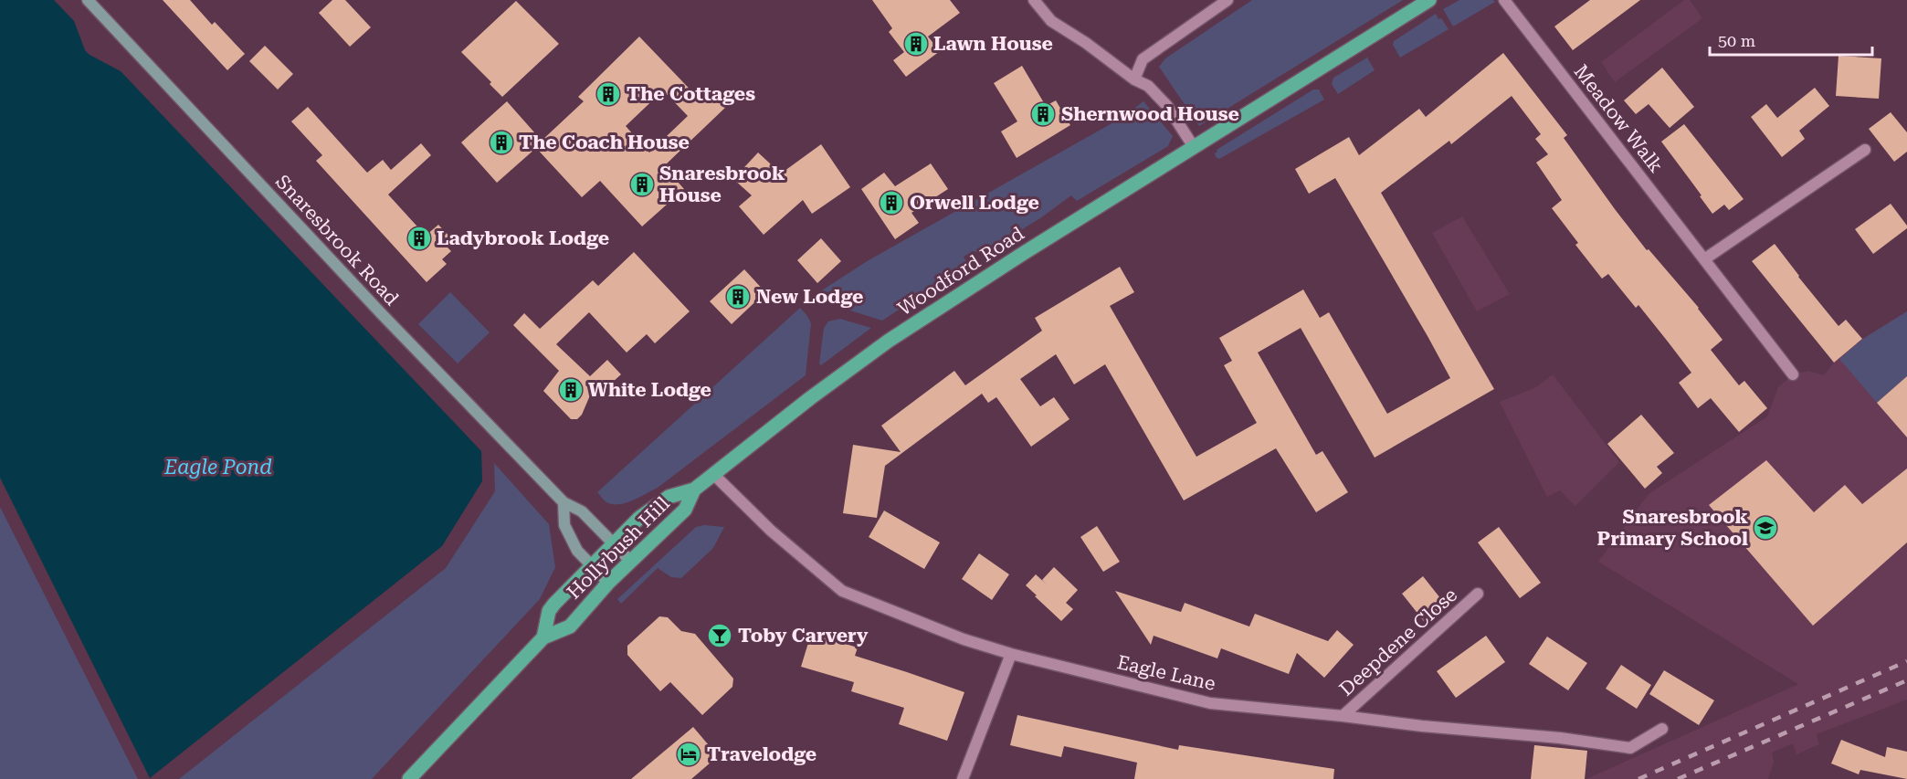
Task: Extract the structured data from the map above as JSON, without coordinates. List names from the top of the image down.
{
  "streets": {
    "main road": ["Woodford Road", "Hollybush Hill"],
    "street": [
      "Meadow Walk",
      "Snaresbrook Road",
      "Deepdene Close",
      "Eagle Lane"
    ]
  },
  "crossings": [
    ["Snaresbrook Road", "Hollybush Hill"],
    ["Woodford Road", "Hollybush Hill"],
    ["Woodford Road", "Eagle Lane"],
    ["Deepdene Close", "Eagle Lane"]
  ],
  "water": ["Eagle Pond"],
  "places": {
    "building": [
      "Lawn House",
      "The Cottages",
      "Shernwood House",
      "The Coach House",
      "Snaresbrook House",
      "Orwell Lodge",
      "Ladybrook Lodge",
      "New Lodge",
      "White Lodge"
    ],
    "school or university": ["Snaresbrook Primary School"],
    "bar": ["Toby Carvery"],
    "hotel": ["Travelodge"]
  },
  "scale_bar": "50 m"
}
